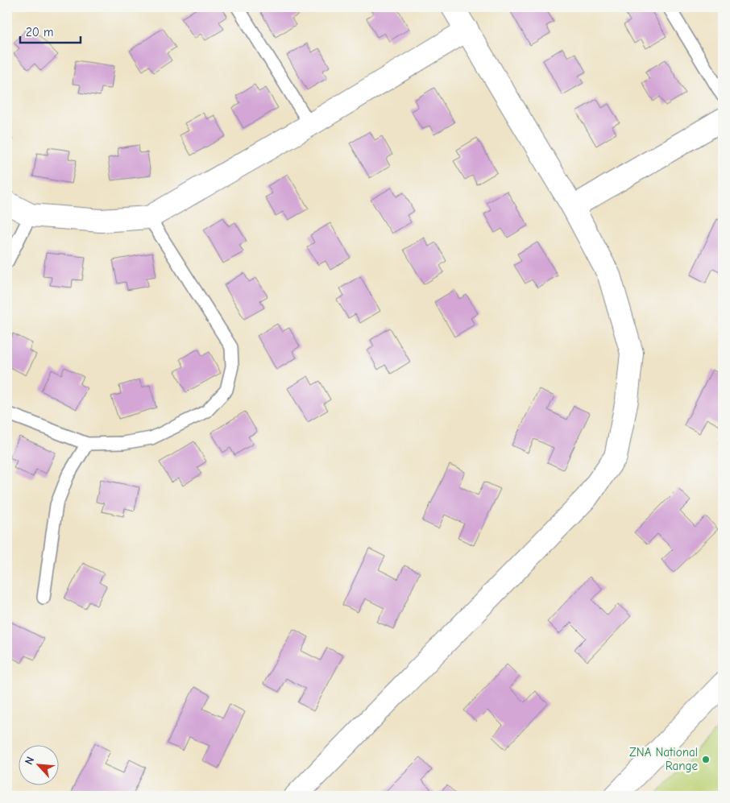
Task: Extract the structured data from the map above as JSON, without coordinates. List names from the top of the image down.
{
  "places": ["ZNA National Range"],
  "scale_bar": "20 m",
  "north": "top left"
}
